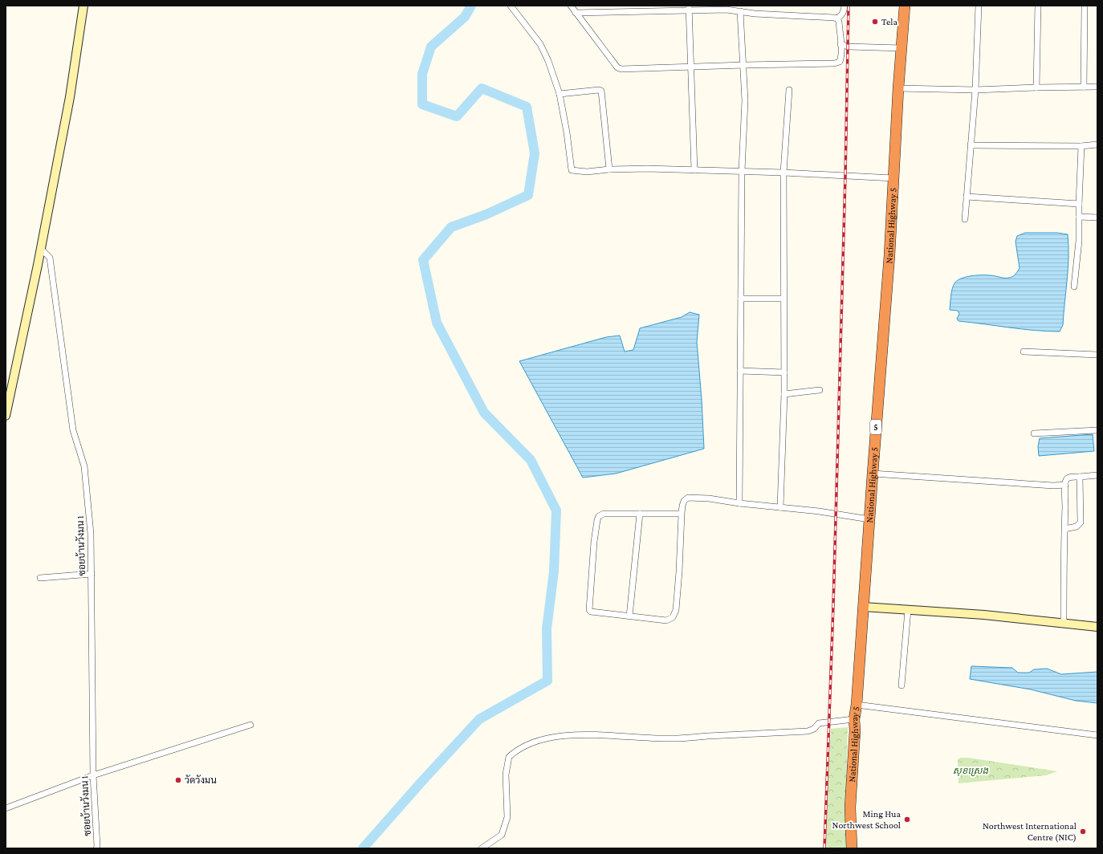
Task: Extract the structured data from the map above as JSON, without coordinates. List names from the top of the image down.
{
  "streets": {
    "highway": ["National Highway 5", "5"],
    "street": ["ซอยบ้านวังมน 1"]
  },
  "parks": ["សុខស្រេង"],
  "places": [
    "Tela",
    "วัดวังมน",
    "Ming Hua Northwest School",
    "Northwest International Centre (NIC)"
  ]
}
